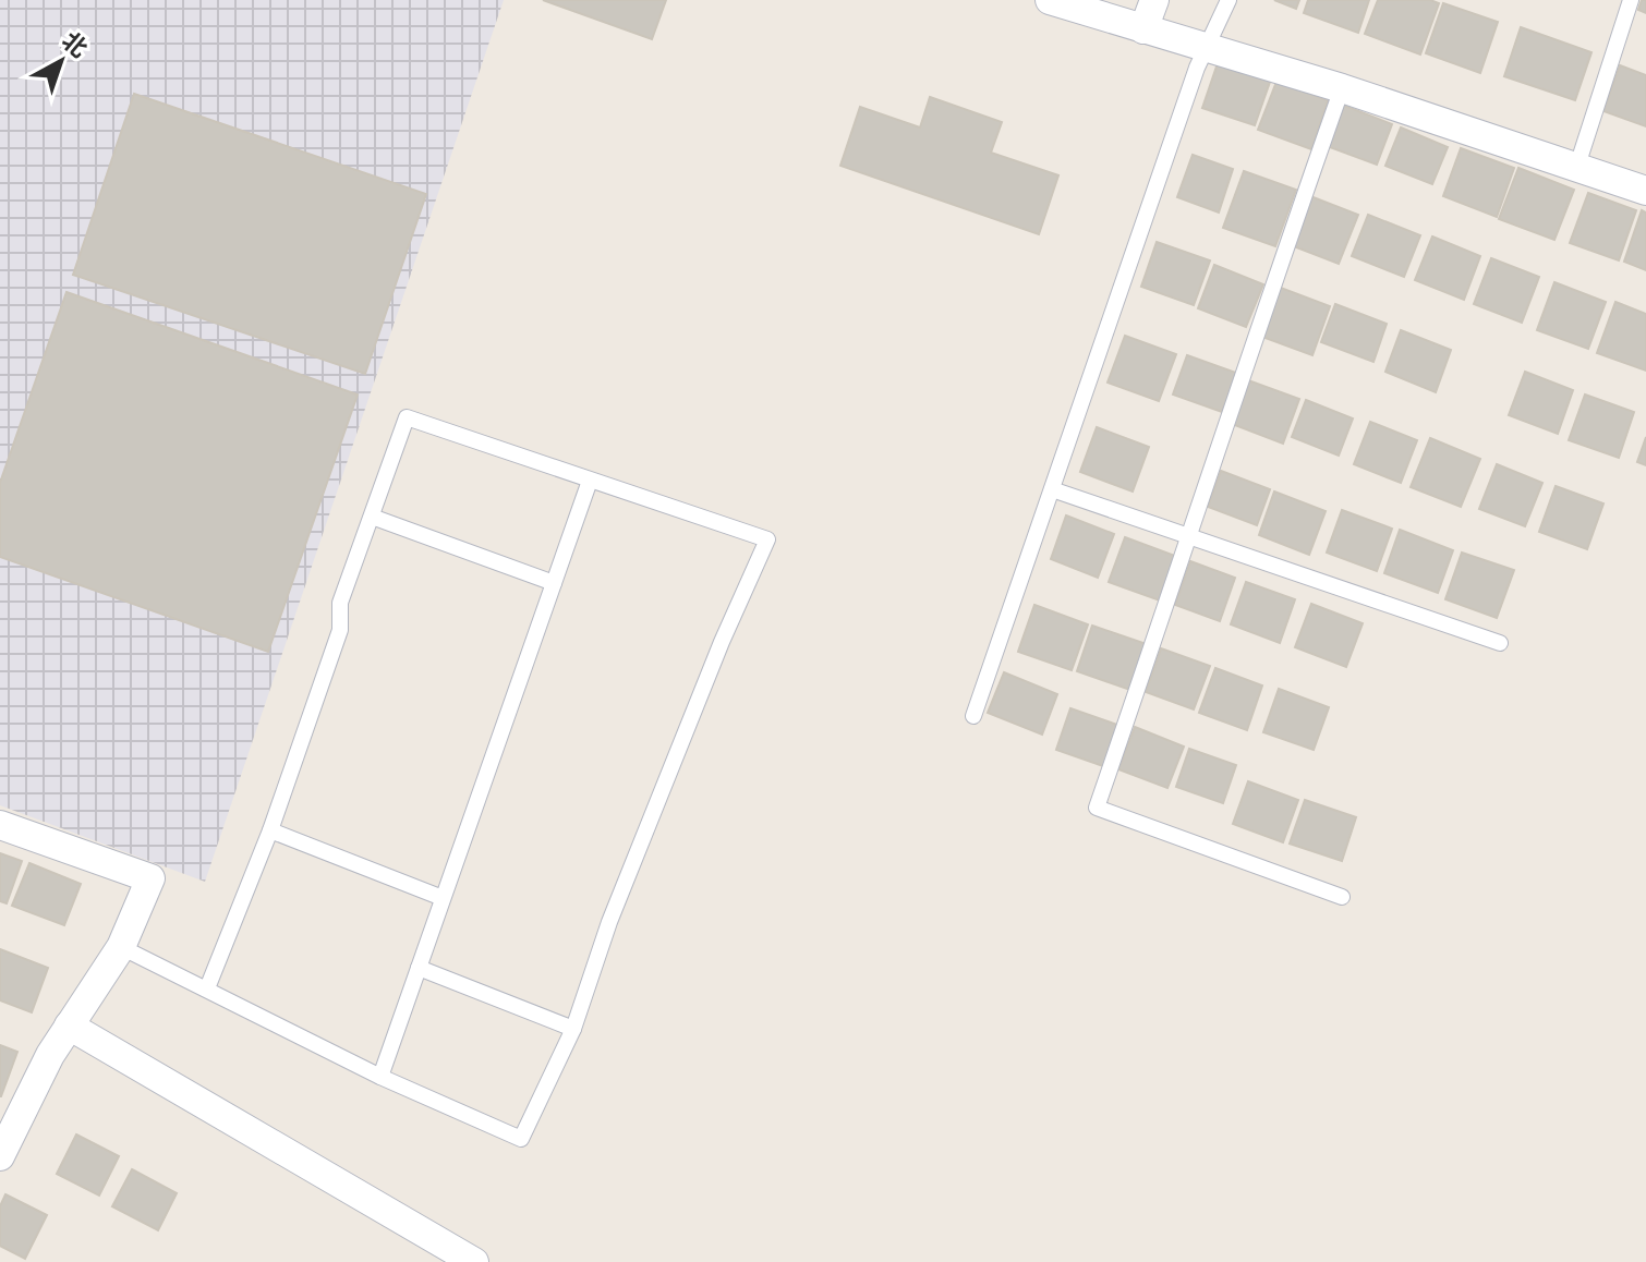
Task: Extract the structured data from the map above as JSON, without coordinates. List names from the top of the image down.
{
  "north": "top right"
}
